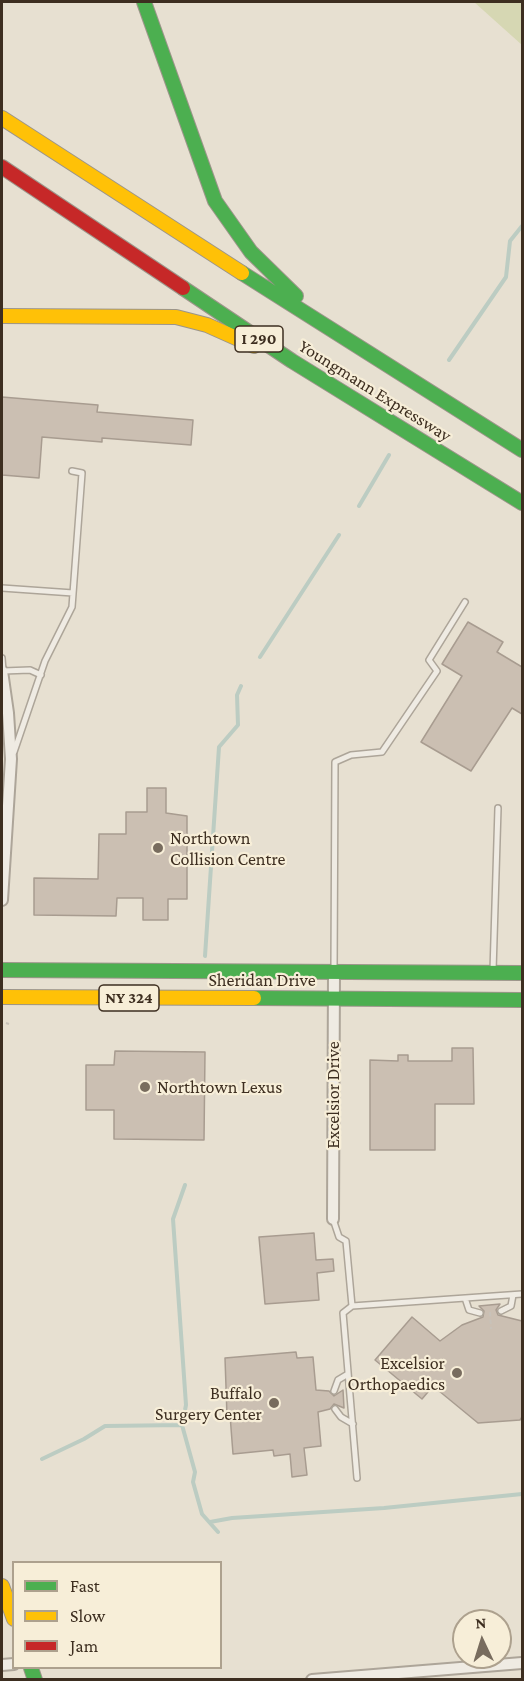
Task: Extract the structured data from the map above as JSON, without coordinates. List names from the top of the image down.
{
  "streets": {
    "main road": [
      "I 290",
      "Youngmann Expressway",
      "Sheridan Drive",
      "NY 324"
    ],
    "street": ["Excelsior Drive"]
  },
  "crossings": [
    ["Sheridan Drive", "Excelsior Drive"]
  ],
  "places": [
    "Northtown Collision Centre",
    "Northtown Lexus",
    "Excelsior Orthopaedics",
    "Buffalo Surgery Center"
  ],
  "legend": ["Fast", "Slow", "Jam"],
  "north": "top"
}
